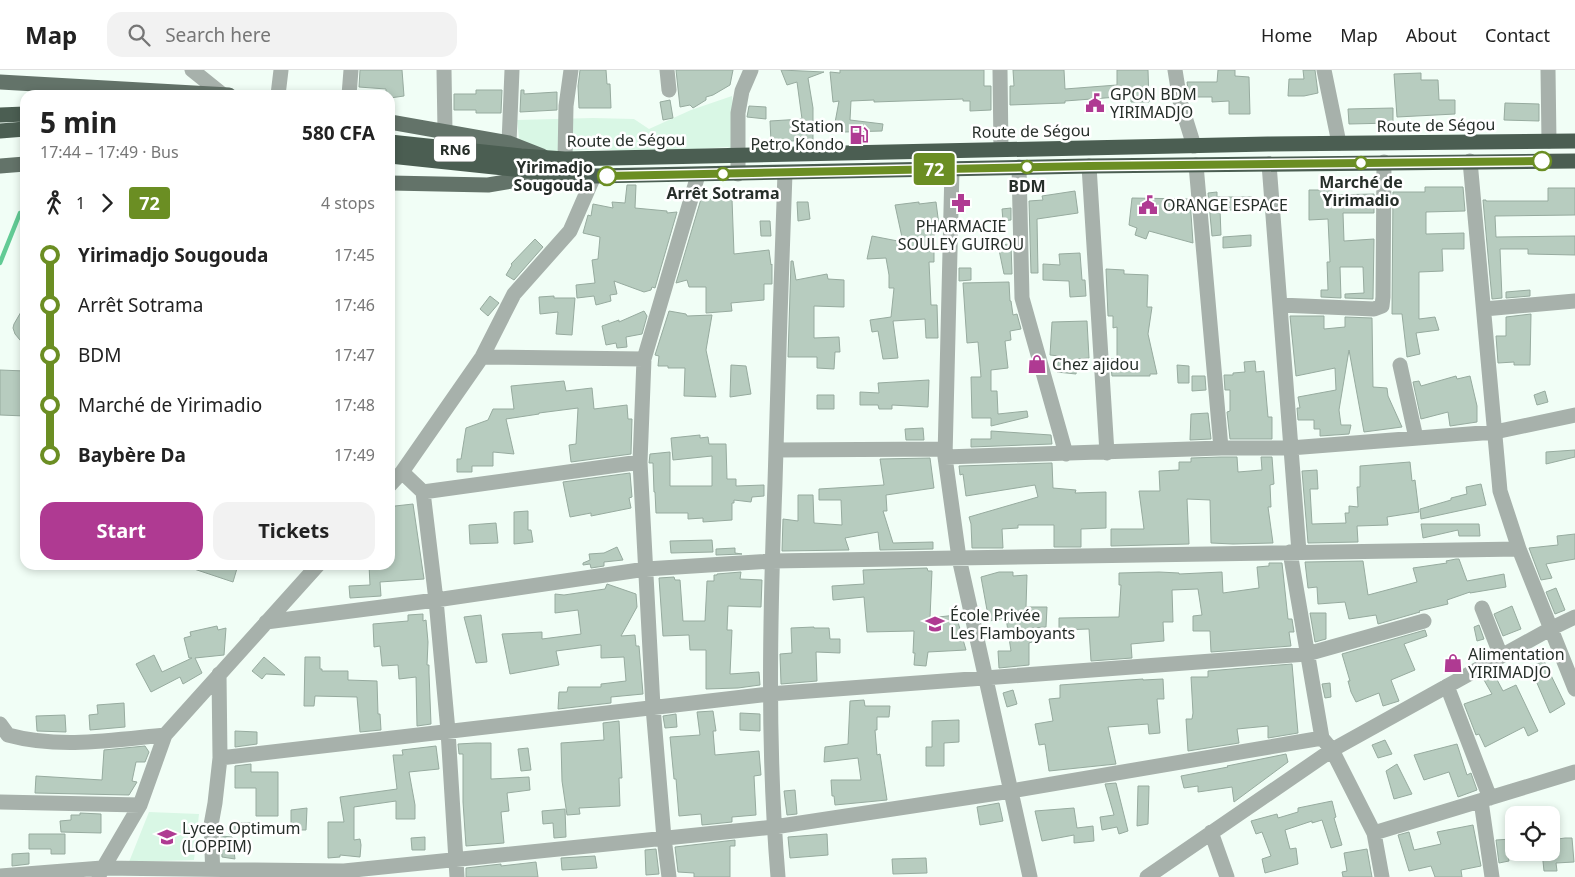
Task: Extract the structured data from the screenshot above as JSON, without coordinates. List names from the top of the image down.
{
  "streets": {
    "highway": ["Route de Ségou", "RN6"]
  },
  "places": {
    "public building": ["GPON BDM YIRIMADJO", "ORANGE ESPACE"],
    "fuel station": ["Station Petro Kondo"],
    "other": [
      "Marché de Yirimadio",
      "BDM",
      "Arrêt Sotrama",
      "Yirimadjo Sougouda"
    ],
    "pharmacy": ["PHARMACIE SOULEY GUIROU"],
    "shop": ["Chez ajidou", "Alimentation YIRIMADJO"],
    "school or university": ["École Privée Les Flamboyants", "Lycee Optimum (LOPPIM)"]
  },
  "lines": ["bus line 72"],
  "page": {
    "header": "Map",
    "search": "Search here",
    "nav": [
      "Home",
      "Map",
      "About",
      "Contact"
    ],
    "on_map": "72",
    "heading": ["5 min", "17:44 – 17:49 · Bus", "580 CFA"],
    "legs": ["1", "72", "4 stops"],
    "list": [
      {
        "name": "Yirimadjo Sougouda",
        "value": "17:45"
      },
      {
        "name": "Arrêt Sotrama",
        "value": "17:46"
      },
      {
        "name": "BDM",
        "value": "17:47"
      },
      {
        "name": "Marché de Yirimadio",
        "value": "17:48"
      },
      {
        "name": "Baybère Da",
        "value": "17:49"
      }
    ],
    "buttons": ["Start", "Tickets"]
  }
}
